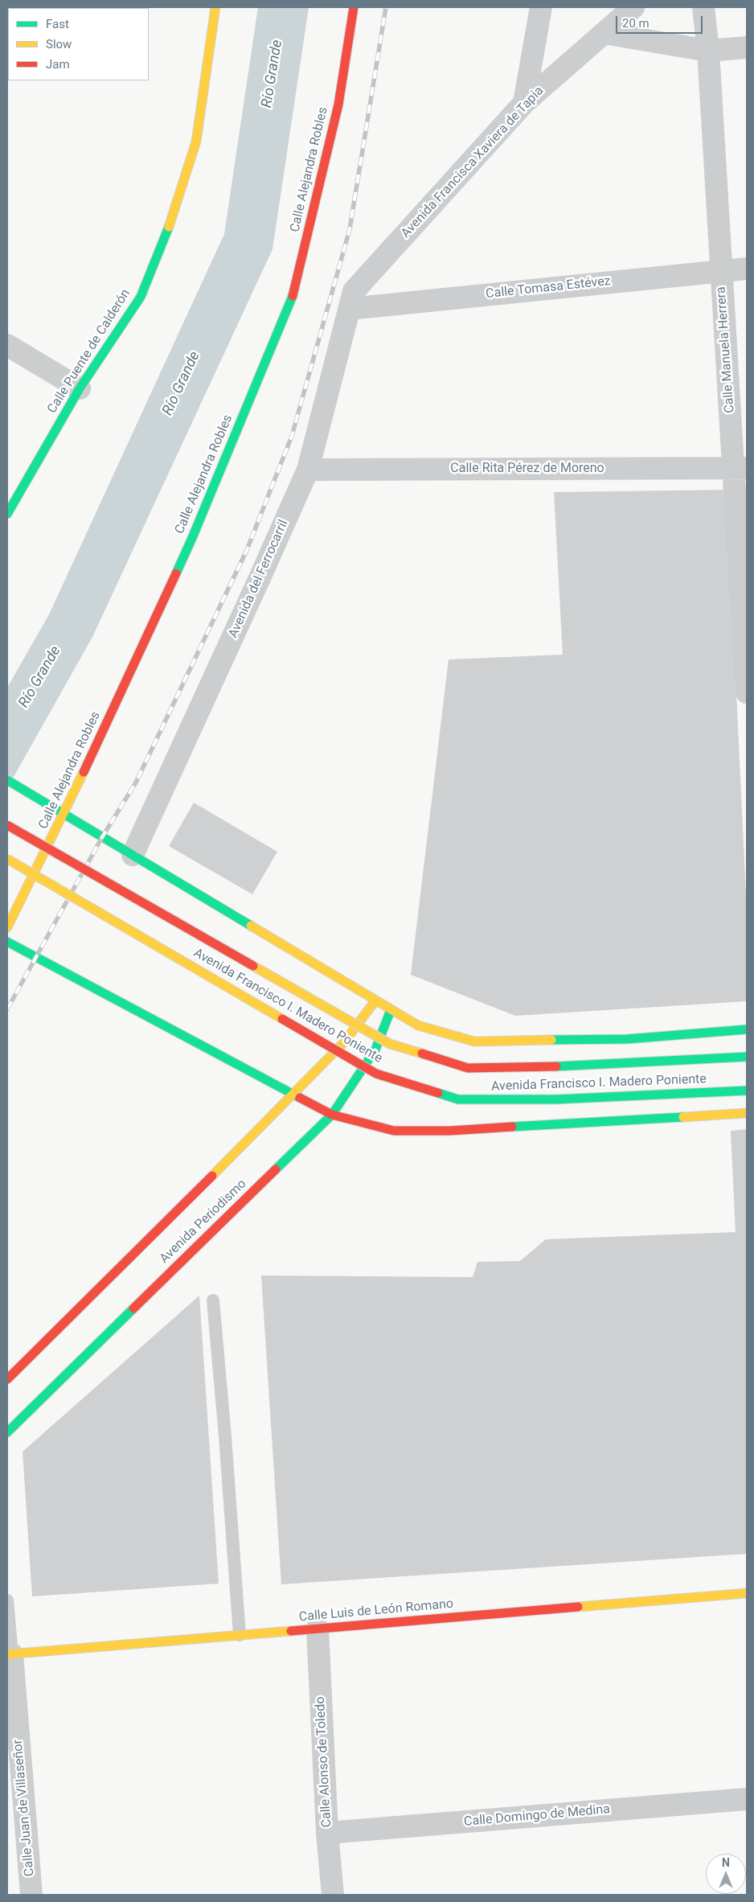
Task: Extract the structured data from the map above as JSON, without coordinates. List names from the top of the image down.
{
  "streets": {
    "main road": [
      "Calle Alejandra Robles",
      "Calle Puente de Calderón",
      "Avenida Francisco I. Madero Poniente",
      "Avenida Periodismo",
      "Calle Luis de León Romano"
    ],
    "street": [
      "Avenida Francisca Xaviera de Tapia",
      "Calle Tomasa Estévez",
      "Calle Manuela Herrera",
      "Calle Rita Pérez de Moreno",
      "Avenida del Ferrocarril",
      "Calle Alonso de Toledo",
      "Calle Juan de Villaseñor",
      "Calle Domingo de Medina"
    ]
  },
  "crossings": [
    ["Avenida Francisca Xaviera de Tapia", "Calle Tomasa Estévez"],
    ["Avenida Francisca Xaviera de Tapia", "Avenida del Ferrocarril"],
    ["Calle Tomasa Estévez", "Calle Manuela Herrera"],
    ["Calle Tomasa Estévez", "Avenida del Ferrocarril"],
    ["Calle Manuela Herrera", "Calle Rita Pérez de Moreno"],
    ["Calle Rita Pérez de Moreno", "Avenida del Ferrocarril"],
    ["Calle Luis de León Romano", "Calle Alonso de Toledo"],
    ["Calle Luis de León Romano", "Calle Juan de Villaseñor"],
    ["Calle Alonso de Toledo", "Calle Domingo de Medina"]
  ],
  "water": ["Río Grande"],
  "legend": ["Fast", "Slow", "Jam"],
  "scale_bar": "20 m",
  "north": "top"
}
